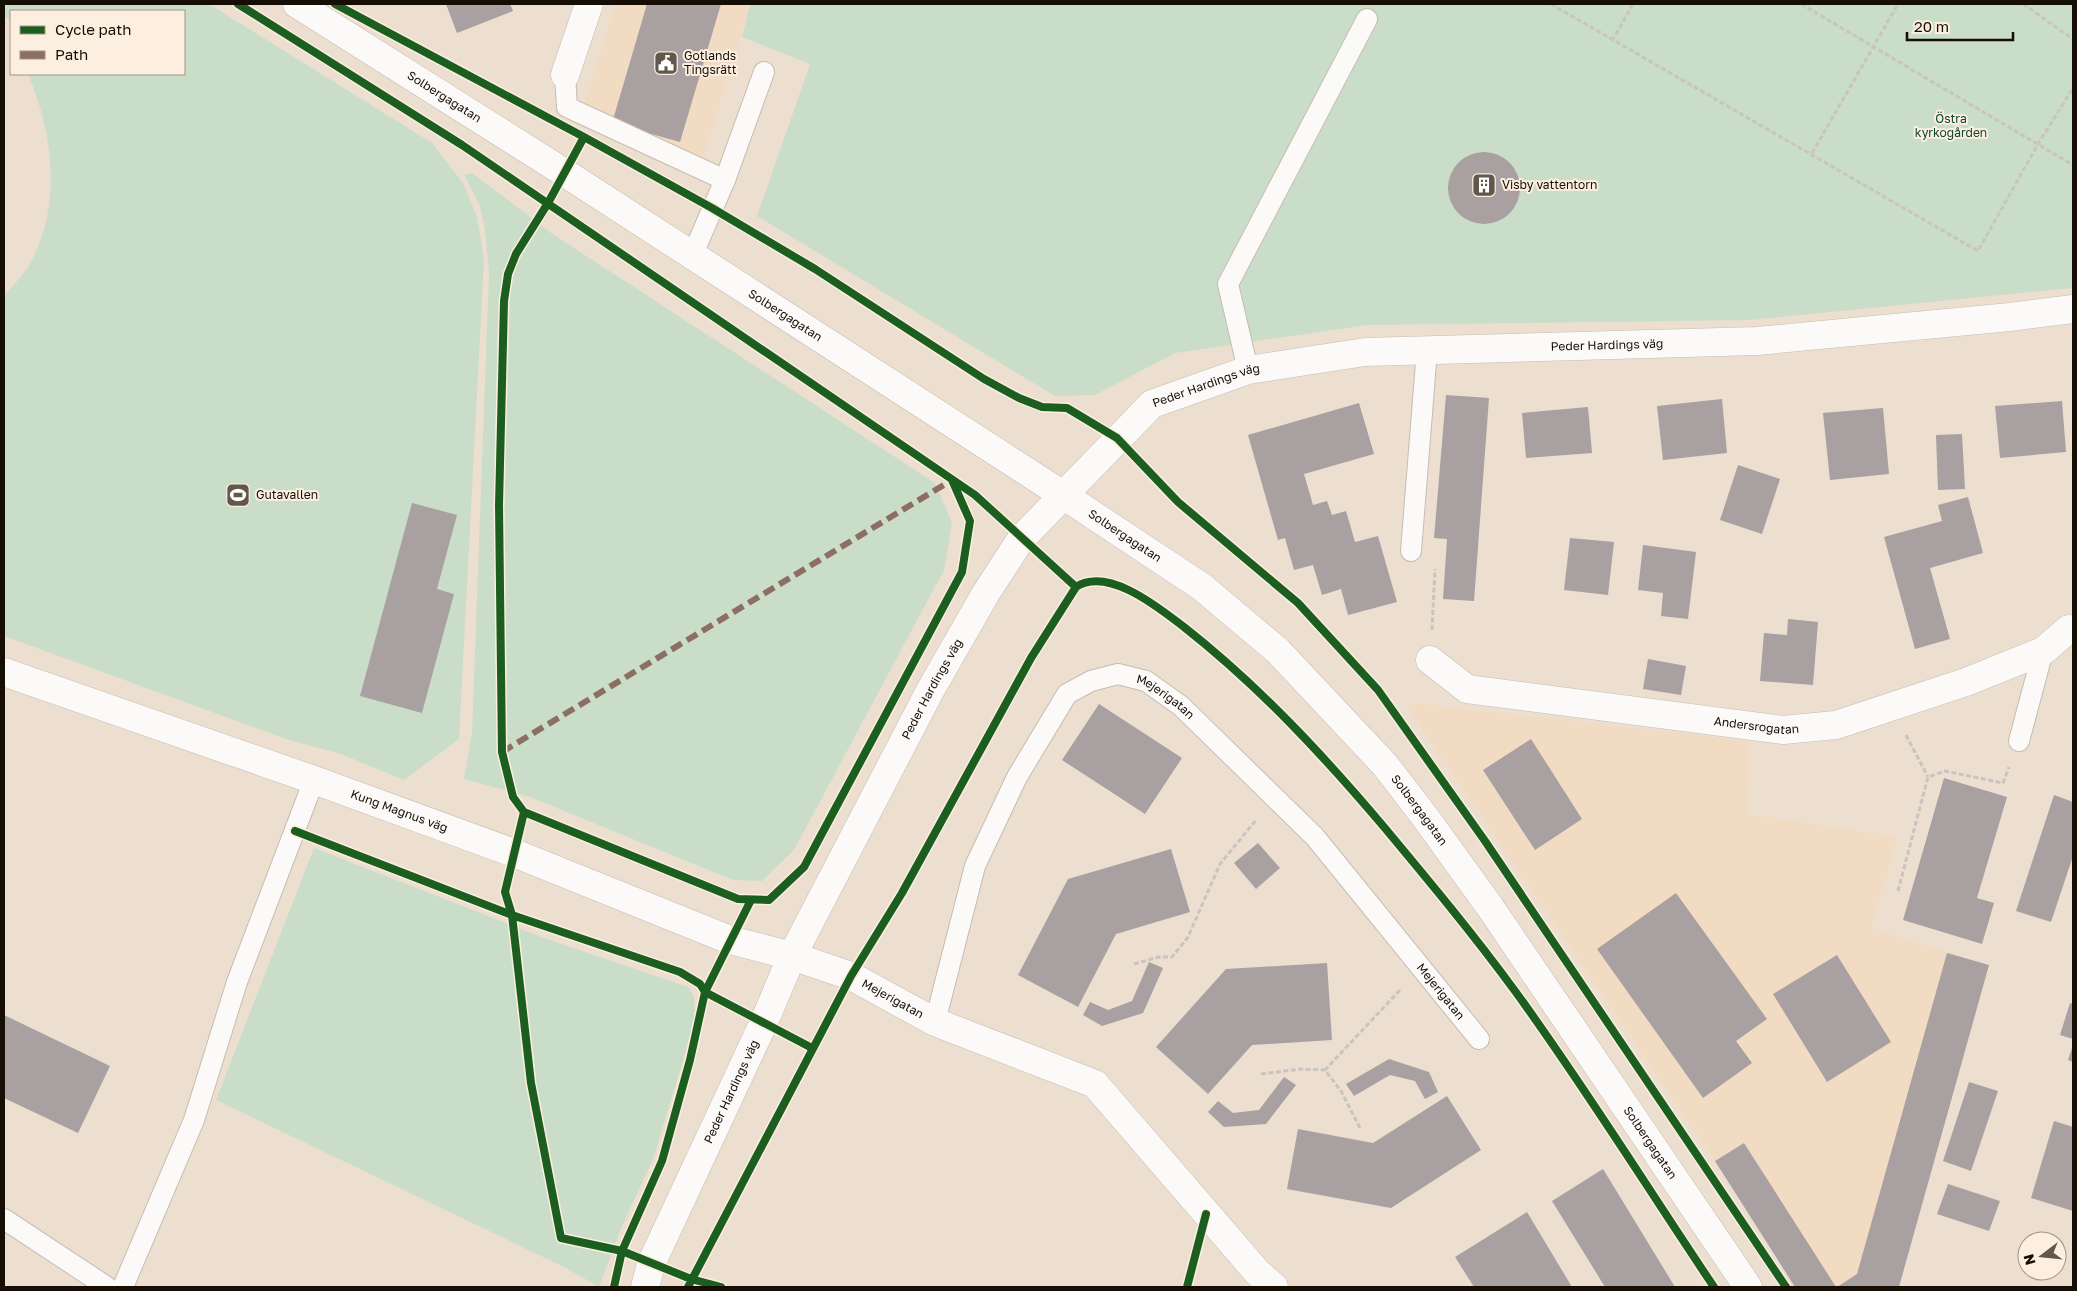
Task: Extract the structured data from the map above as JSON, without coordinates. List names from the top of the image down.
{
  "streets": {
    "street": [
      "Solbergagatan",
      "Peder Hardings väg",
      "Mejerigatan",
      "Andersrogatan",
      "Kung Magnus väg"
    ]
  },
  "crossings": [
    ["Solbergagatan", "Peder Hardings väg"],
    ["Peder Hardings väg", "Mejerigatan"],
    ["Peder Hardings väg", "Kung Magnus väg"],
    ["Mejerigatan", "Kung Magnus väg"]
  ],
  "parks": ["Östra kyrkogården"],
  "places": {
    "public building": ["Gotlands Tingsrätt"],
    "building": ["Visby vattentorn"],
    "sports": ["Gutavallen"]
  },
  "legend": ["Cycle path", "Path"],
  "scale_bar": "20 m",
  "north": "left"
}
